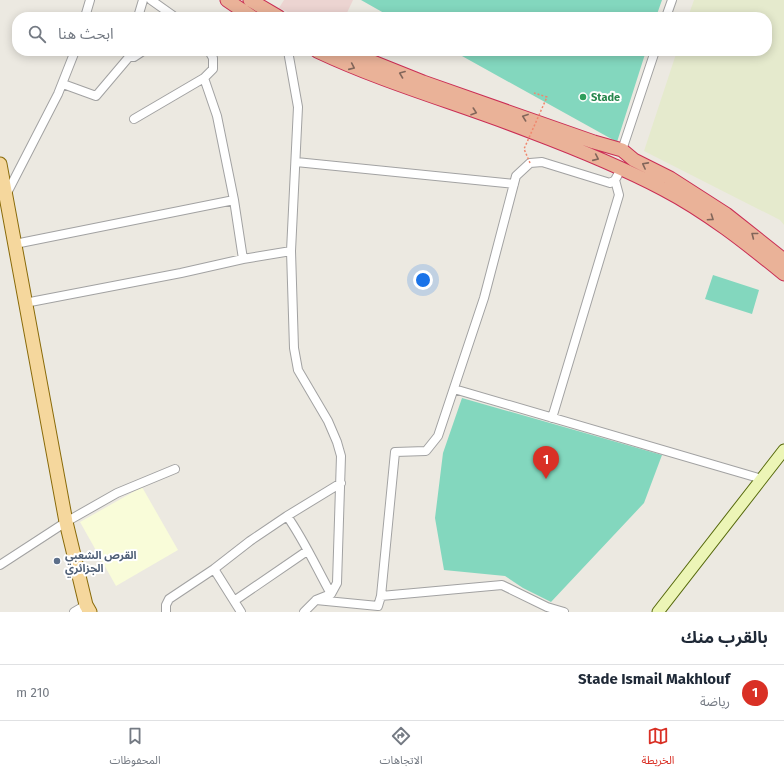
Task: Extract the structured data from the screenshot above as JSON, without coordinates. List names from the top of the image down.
{
  "places": ["Stade", "القرص الشعبي الجزائري"],
  "page": {
    "search": "ابحث هنا",
    "pins": "1",
    "heading": "بالقرب منك",
    "list": [
      {
        "mark": "1",
        "name": "Stade Ismail Makhlouf",
        "note": "رياضة",
        "value": "210 m"
      }
    ],
    "nav": ["الخريطة", "الاتجاهات", "المحفوظات"]
  }
}
